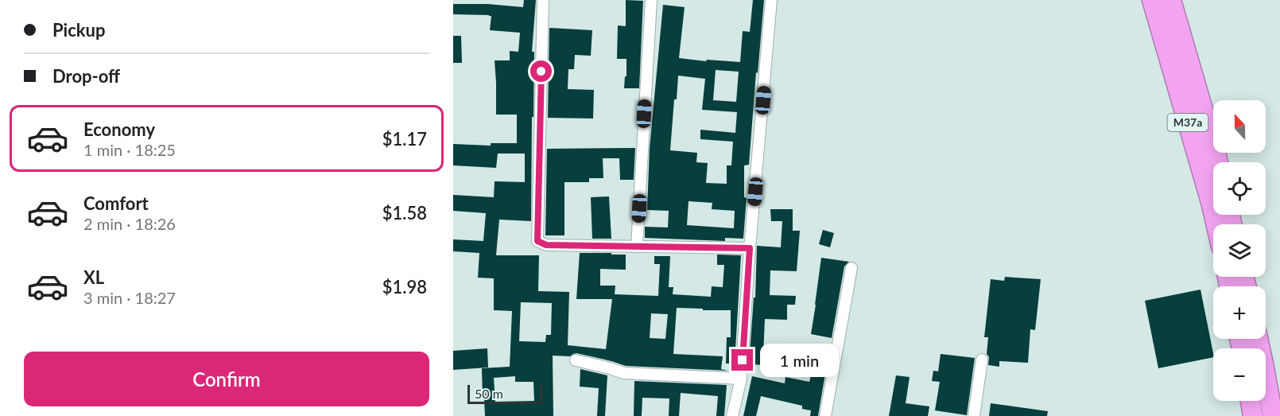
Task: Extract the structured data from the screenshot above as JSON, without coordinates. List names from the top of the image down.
{
  "streets": {
    "highway": ["M37a"]
  },
  "scale_bar": "50 m",
  "north": "top",
  "page": {
    "banner": ["Pickup", "Drop-off"],
    "map_buttons": ["+", "−"],
    "list": [
      {
        "name": "Economy",
        "note": "1 min · 18:25",
        "value": "$1.17"
      },
      {
        "name": "Comfort",
        "note": "2 min · 18:26",
        "value": "$1.58"
      },
      {
        "name": "XL",
        "note": "3 min · 18:27",
        "value": "$1.98"
      }
    ],
    "buttons": "Confirm",
    "bubble": "1 min",
    "scale": "50 m"
  }
}
